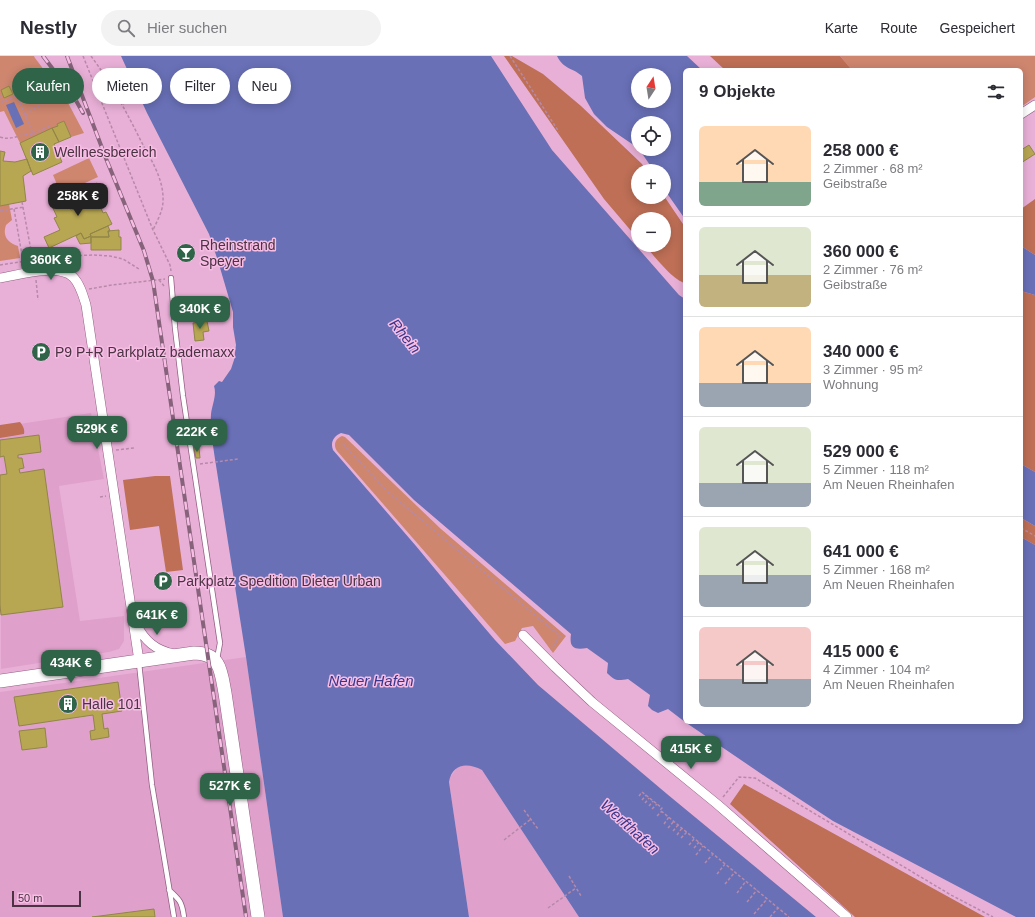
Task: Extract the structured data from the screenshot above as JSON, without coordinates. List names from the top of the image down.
{
  "water": ["Rhein", "Neuer Hafen", "Werfthafen"],
  "places": {
    "building": ["Wellnessbereich", "Halle 101"],
    "bar": ["Rheinstrand Speyer"],
    "parking": ["P9 P+R Parkplatz bademaxx", "Parkplatz Spedition Dieter Urban"]
  },
  "scale_bar": "50 m",
  "north": "top",
  "page": {
    "header": "Nestly",
    "search": "Hier suchen",
    "nav": ["Karte", "Route", "Gespeichert"],
    "map_buttons": ["+", "−"],
    "chip": [
      "Kaufen",
      "Mieten",
      "Filter",
      "Neu"
    ],
    "heading": "9 Objekte",
    "list": [
      {
        "name": "258 000 €",
        "note": "2 Zimmer · 68 m² · Geibstraße"
      },
      {
        "name": "360 000 €",
        "note": "2 Zimmer · 76 m² · Geibstraße"
      },
      {
        "name": "340 000 €",
        "note": "3 Zimmer · 95 m² · Wohnung"
      },
      {
        "name": "529 000 €",
        "note": "5 Zimmer · 118 m² · Am Neuen Rheinhafen"
      },
      {
        "name": "641 000 €",
        "note": "5 Zimmer · 168 m² · Am Neuen Rheinhafen"
      },
      {
        "name": "415 000 €",
        "note": "4 Zimmer · 104 m² · Am Neuen Rheinhafen"
      }
    ],
    "price": [
      "258K €",
      "360K €",
      "340K €",
      "529K €",
      "222K €",
      "641K €",
      "434K €",
      "415K €",
      "527K €"
    ],
    "scale": "50 m"
  }
}
